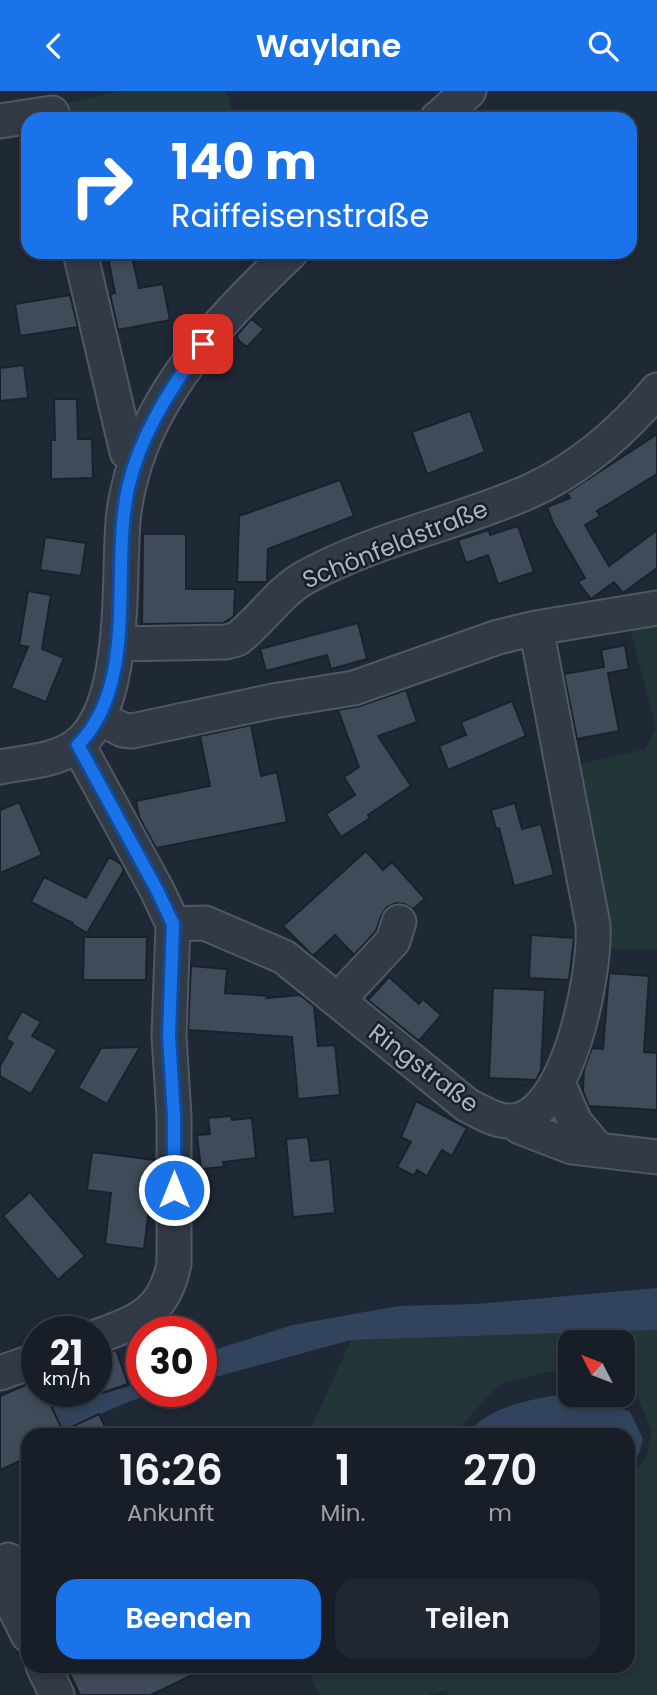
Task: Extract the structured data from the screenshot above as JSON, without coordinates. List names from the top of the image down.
{
  "streets": {
    "street": ["Schönfeldstraße", "Ringstraße"]
  },
  "north": "top left",
  "page": {
    "header": "Waylane",
    "turn": ["140 m", "Raiffeisenstraße"],
    "speed": "21 km/h",
    "limit": "30",
    "eta": [
      "16:26",
      "Ankunft",
      "1",
      "Min.",
      "270",
      "m"
    ],
    "buttons": ["Beenden", "Teilen"]
  }
}
